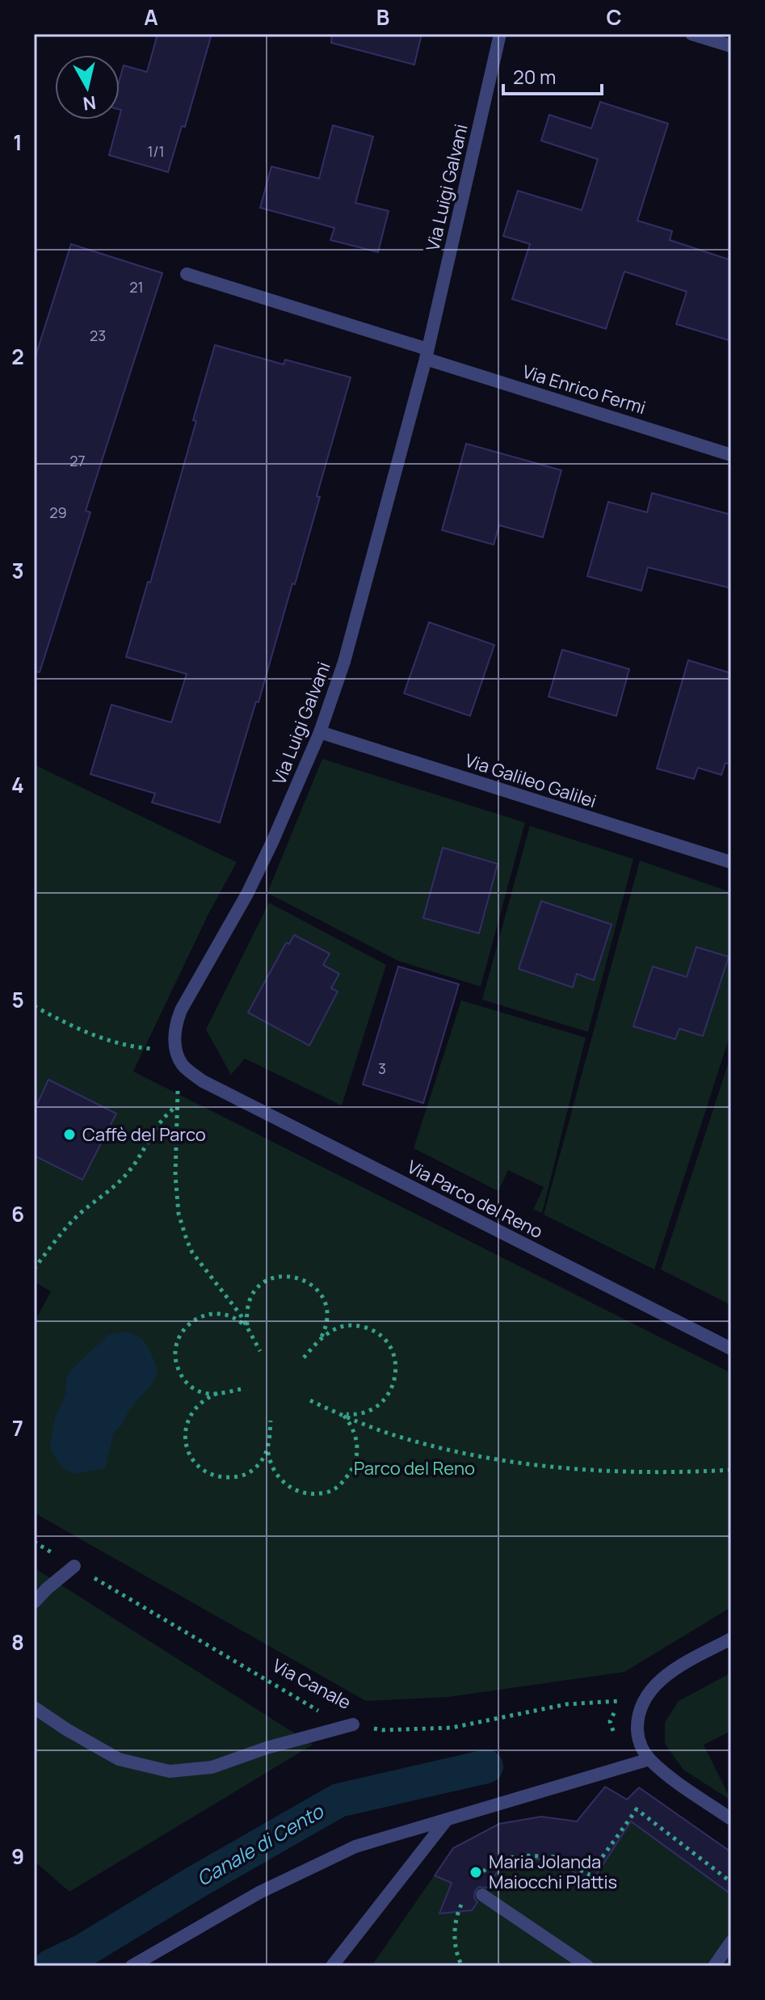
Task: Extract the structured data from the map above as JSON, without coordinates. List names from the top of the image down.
{
  "streets": {
    "street": [
      "Via Luigi Galvani",
      "Via Enrico Fermi",
      "Via Galileo Galilei",
      "Via Parco del Reno"
    ],
    "path": ["Via Canale"]
  },
  "crossings": [
    ["Via Luigi Galvani", "Via Enrico Fermi"],
    ["Via Luigi Galvani", "Via Galileo Galilei"],
    ["Via Luigi Galvani", "Via Parco del Reno"]
  ],
  "water": ["Canale di Cento"],
  "parks": ["Parco del Reno"],
  "places": ["Caffè del Parco", "Maria Jolanda Maiocchi Plattis"],
  "house_numbers": [
    "1/1",
    "21",
    "23",
    "27",
    "29",
    "3"
  ],
  "scale_bar": "20 m",
  "north": "bottom",
  "grid": {
    "columns": ["A", "B", "C"],
    "rows": [
      "1",
      "2",
      "3",
      "4",
      "5",
      "6",
      "7",
      "8",
      "9"
    ]
  }
}
